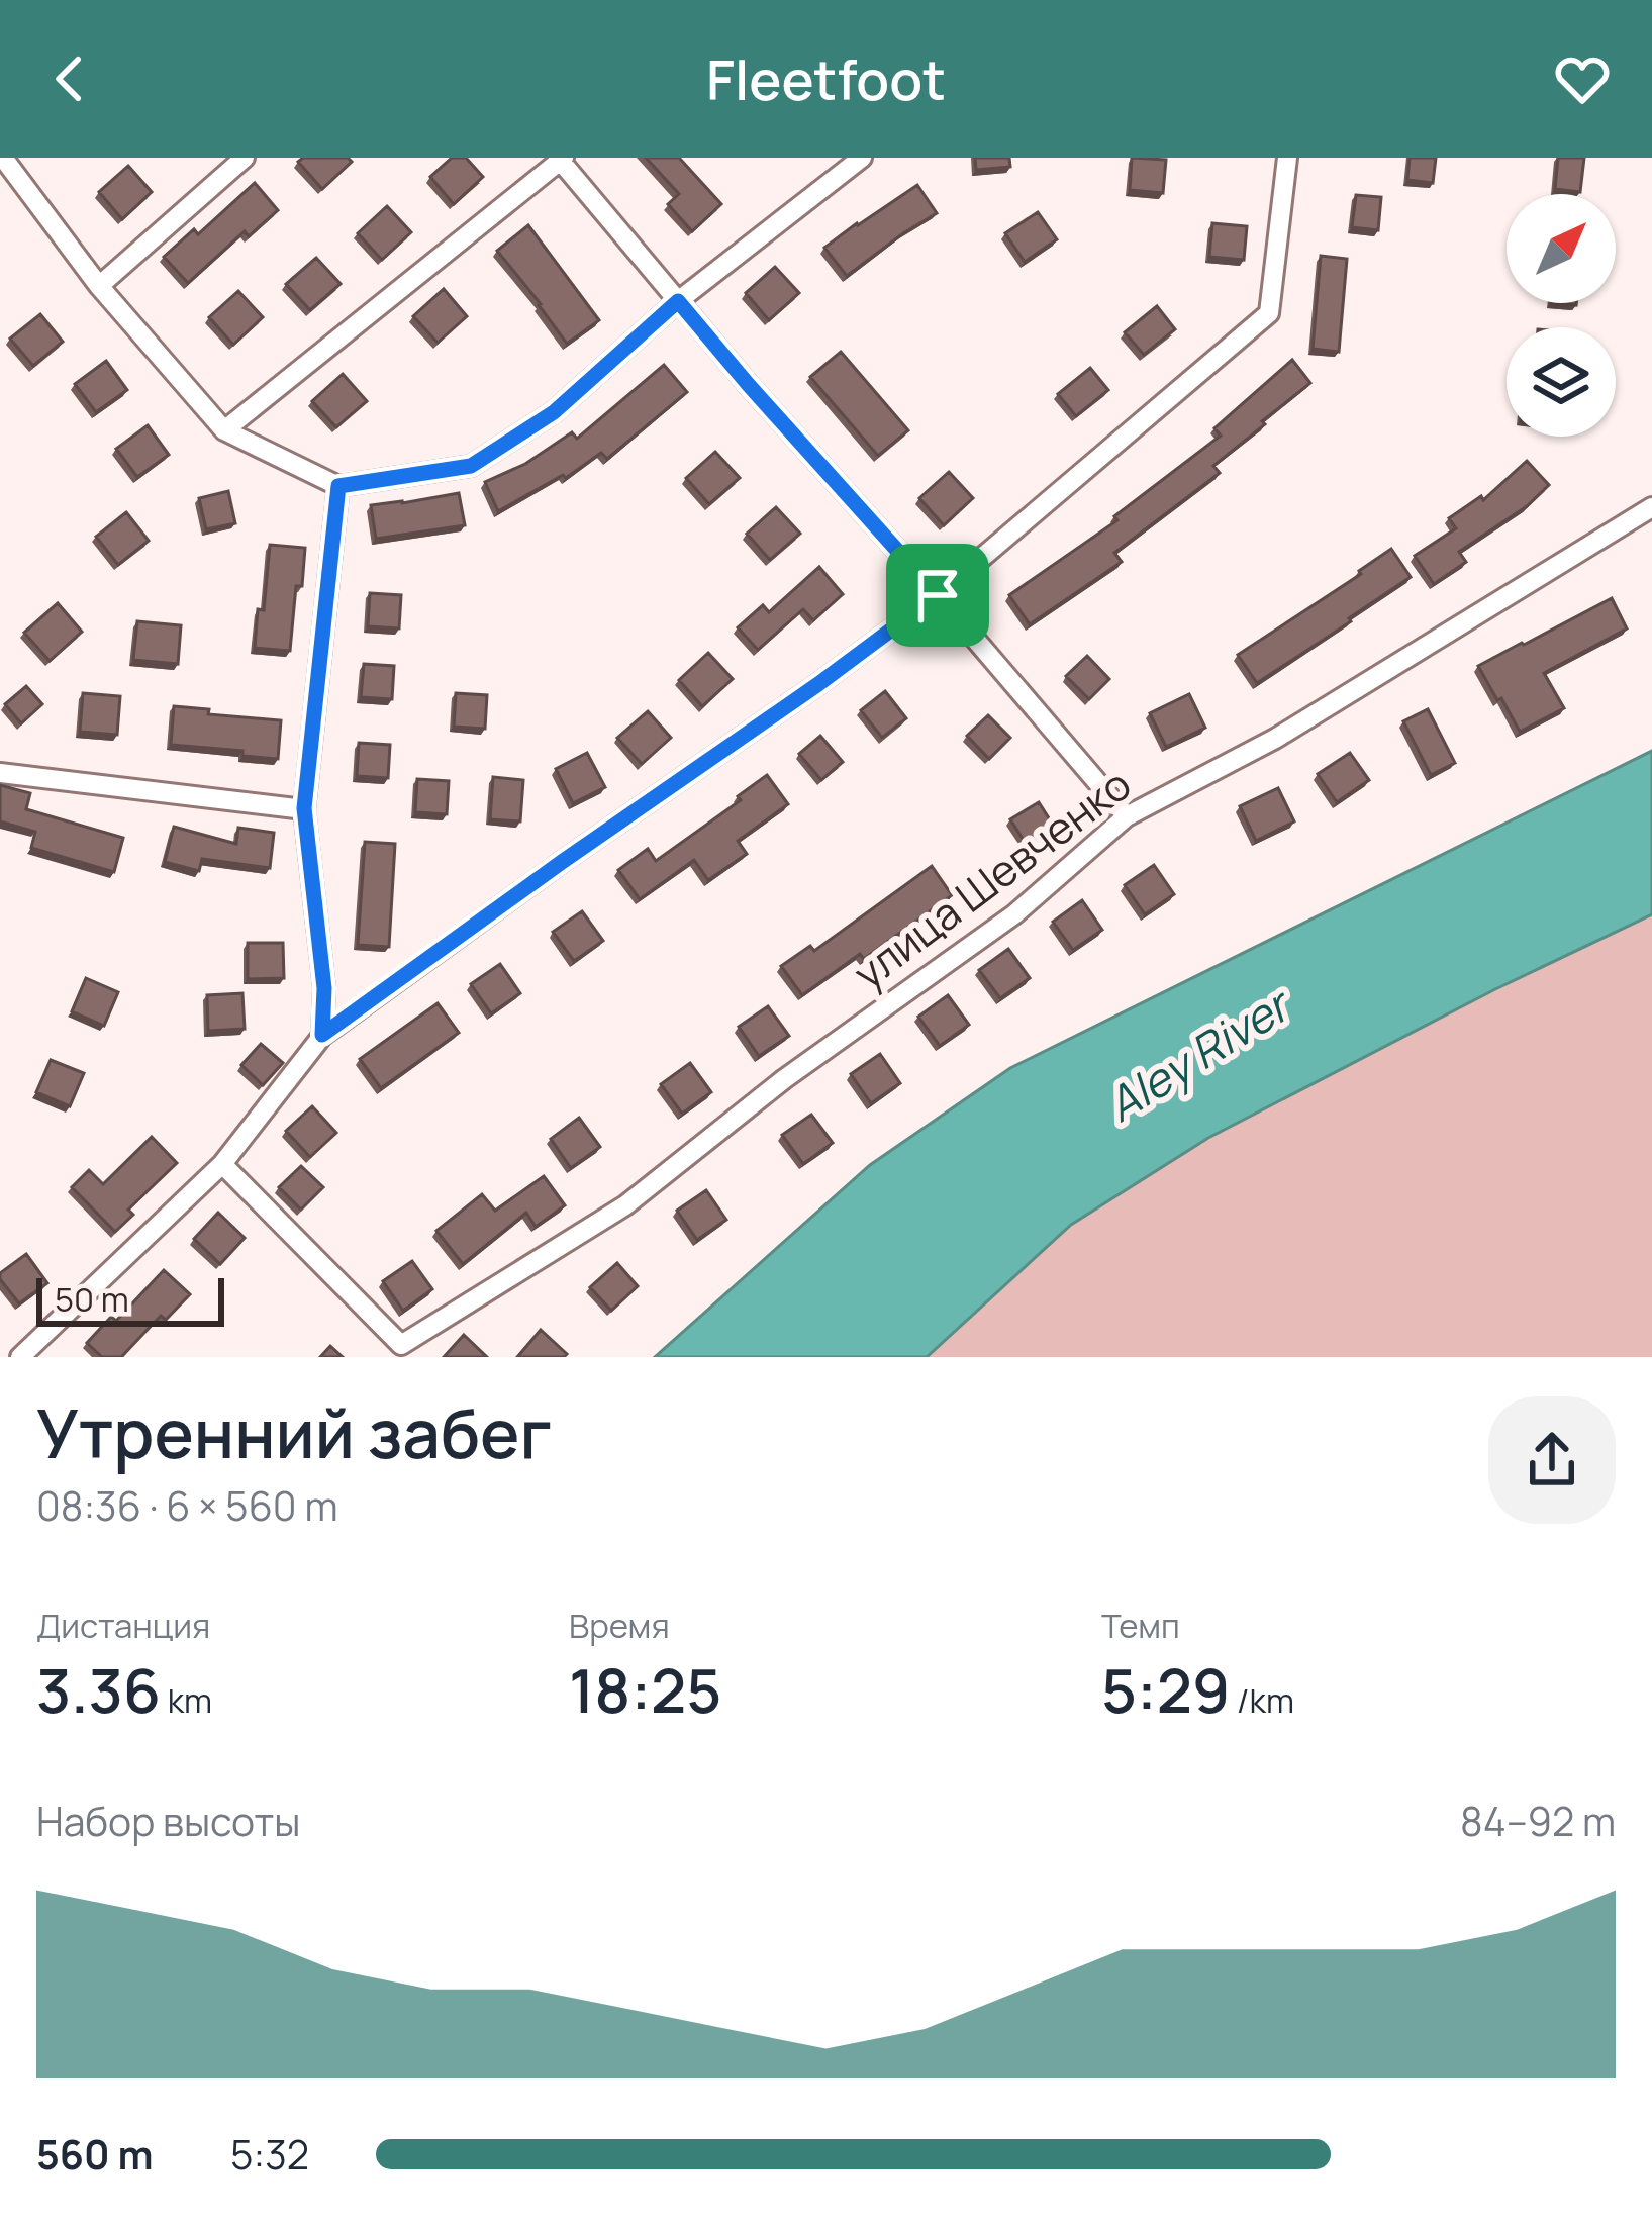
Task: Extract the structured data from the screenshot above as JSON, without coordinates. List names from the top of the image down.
{
  "streets": {
    "street": ["улица Шевченко"]
  },
  "water": ["Aley River"],
  "scale_bar": "50 m",
  "north": "top right",
  "page": {
    "header": "Fleetfoot",
    "scale": "50 m",
    "heading": ["Утренний забег", "08:36 · 6 × 560 m"],
    "stats": [
      ["Дистанция", "3.36 km"],
      ["Время", "18:25"],
      ["Темп", "5:29 /km"]
    ],
    "chart": ["Набор высоты", "84–92 m"],
    "list": [
      {
        "name": "560 m",
        "note": "5:32"
      }
    ]
  }
}
